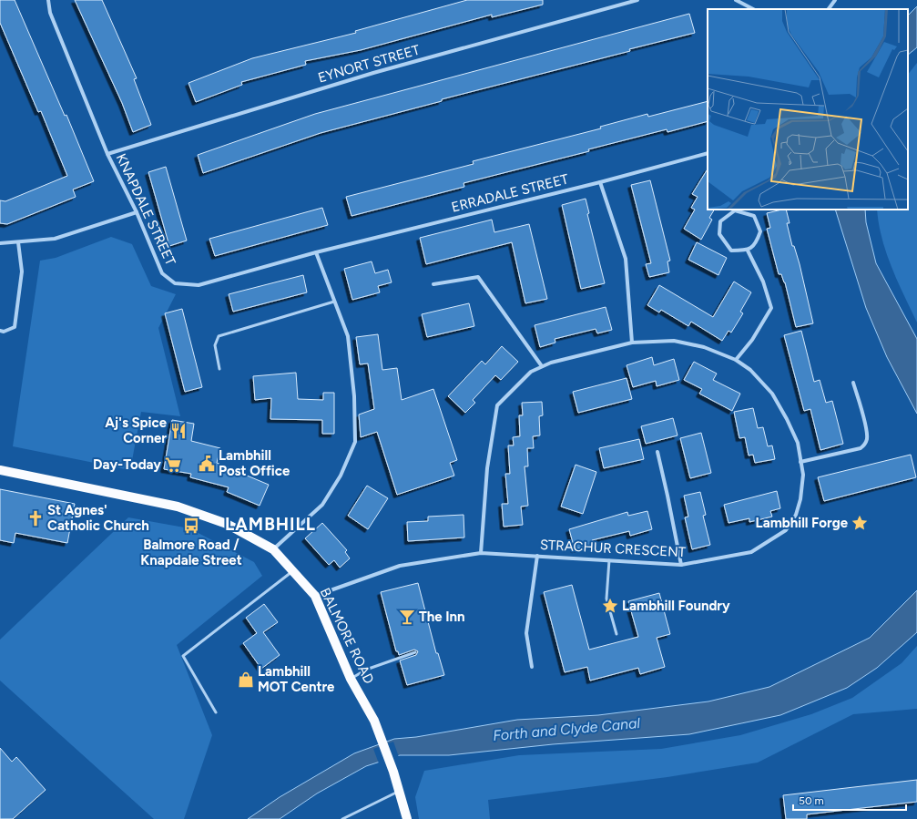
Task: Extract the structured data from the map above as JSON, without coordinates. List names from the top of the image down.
{
  "streets": {
    "main road": ["BALMORE ROAD"],
    "street": [
      "EYNORT STREET",
      "ERRADALE STREET",
      "KNAPDALE STREET",
      "STRACHUR CRESCENT"
    ]
  },
  "crossings": [
    ["EYNORT STREET", "KNAPDALE STREET"],
    ["ERRADALE STREET", "KNAPDALE STREET"],
    ["STRACHUR CRESCENT", "BALMORE ROAD"]
  ],
  "districts": ["LAMBHILL"],
  "water": ["Forth and Clyde Canal"],
  "places": {
    "restaurant": ["Aj's Spice Corner"],
    "public building": ["Lambhill Post Office"],
    "supermarket": ["Day-Today"],
    "church": ["St Agnes' Catholic Church"],
    "place": ["Lambhill Forge", "Lambhill Foundry"],
    "bus stop": ["Balmore Road / Knapdale Street"],
    "bar": ["The Inn"],
    "shop": ["Lambhill MOT Centre"]
  },
  "scale_bar": "50 m"
}
